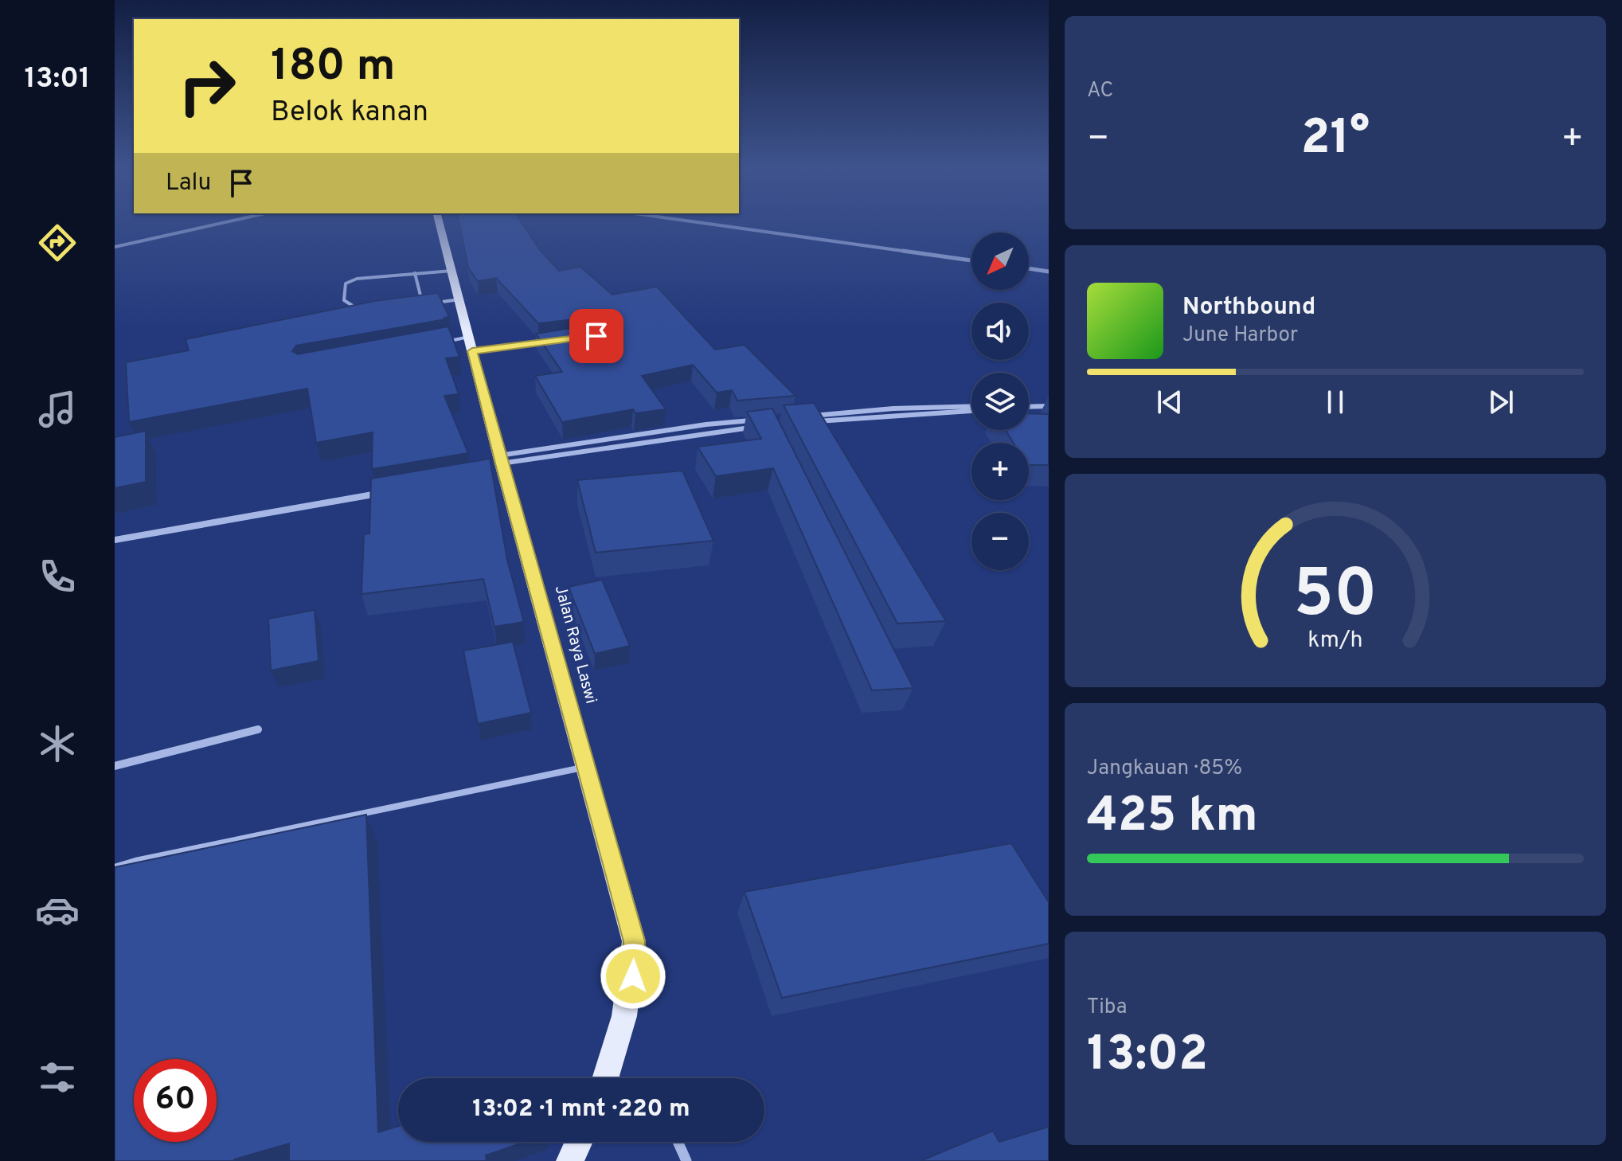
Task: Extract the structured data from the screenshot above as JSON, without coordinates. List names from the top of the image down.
{
  "streets": {
    "main road": ["Jalan Raya Laswi"]
  },
  "north": "bottom left",
  "page": {
    "tabs": "13:01",
    "tile": [
      "AC",
      ["Jangkauan · 85%", "425 km"],
      ["Tiba", "13:02"]
    ],
    "turn": ["180 m", "Belok kanan"],
    "heat": ["−", "21°", "+"],
    "then": "Lalu",
    "map_buttons": ["+", "−"],
    "song": ["Northbound", "June Harbor"],
    "limit": "60",
    "trip": "13:02 · 1 mnt · 220 m",
    "gauge": ["50", "km/h"]
  }
}
